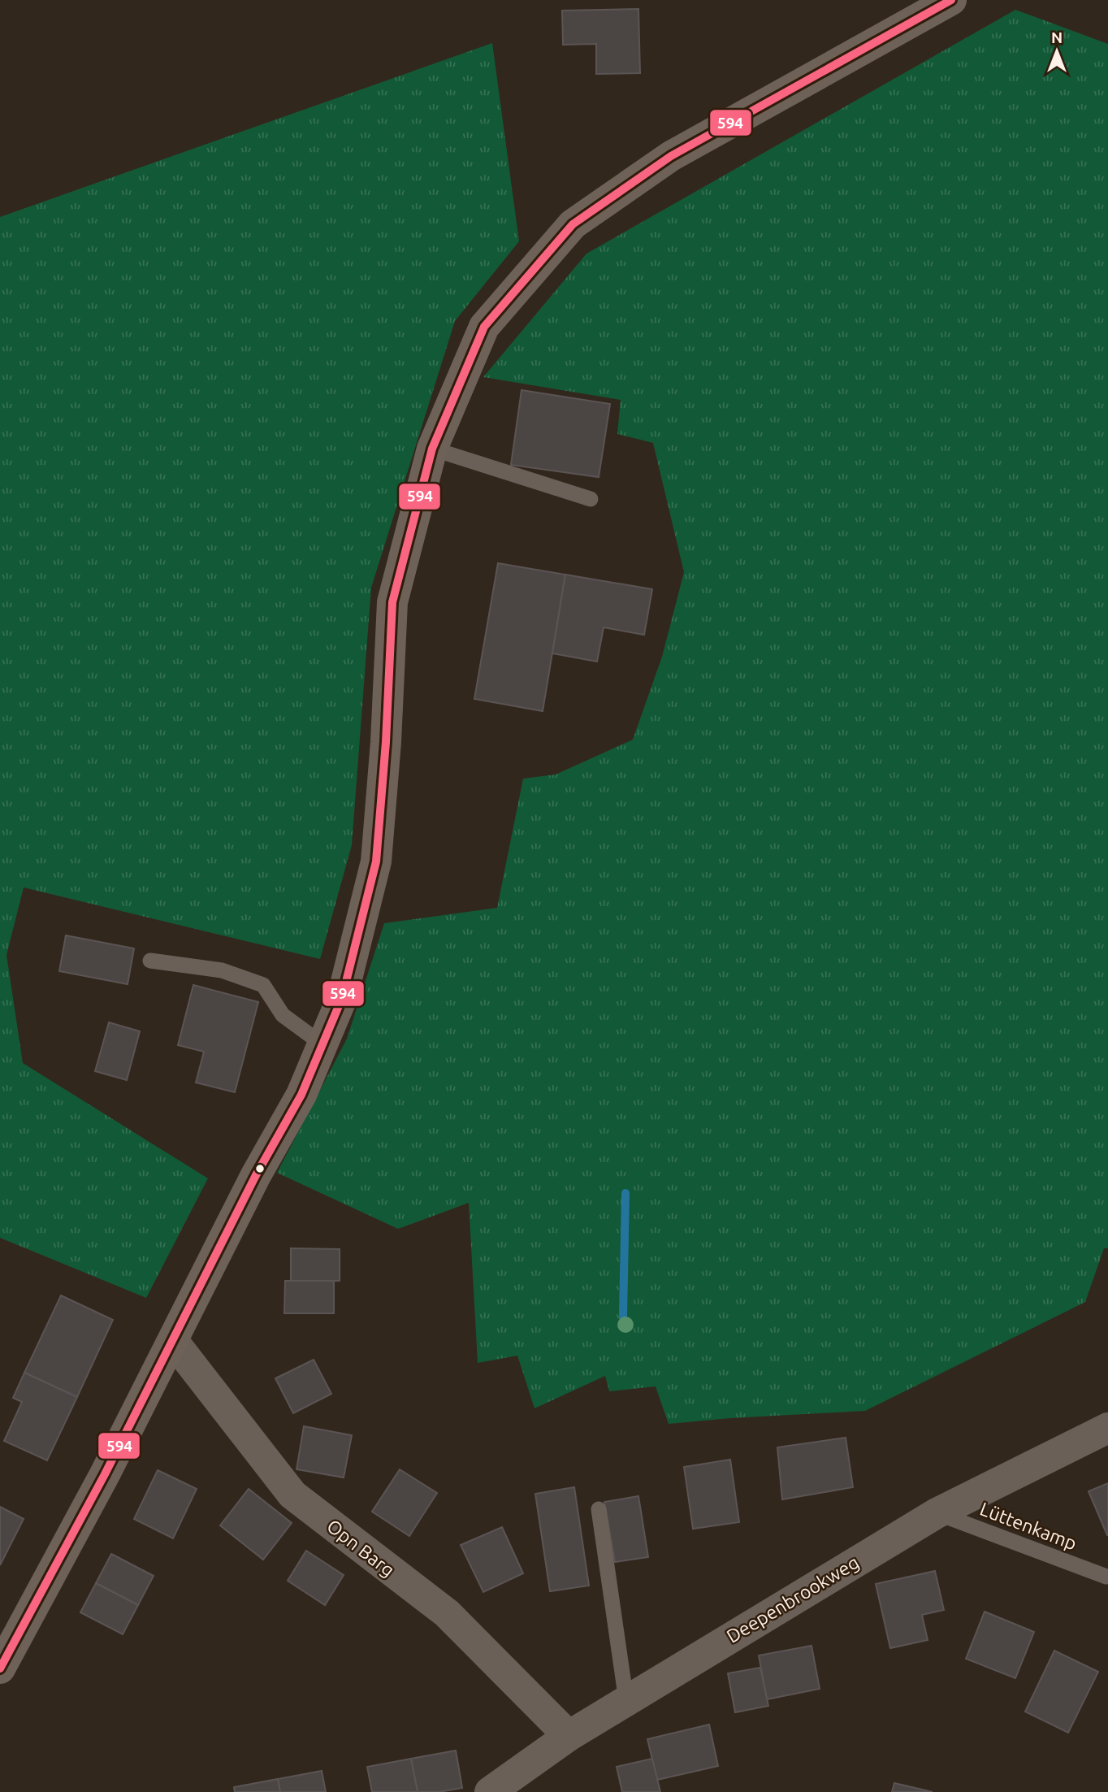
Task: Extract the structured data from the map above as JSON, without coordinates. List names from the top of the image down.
{
  "streets": {
    "street": ["Opn Barg", "Deepenbrookweg"],
    "lane": ["Lüttenkamp"]
  },
  "crossings": [
    ["Lüttenkamp", "Deepenbrookweg"],
    ["Opn Barg", "Deepenbrookweg"]
  ],
  "lines": ["transit line 594"],
  "north": "top"
}
